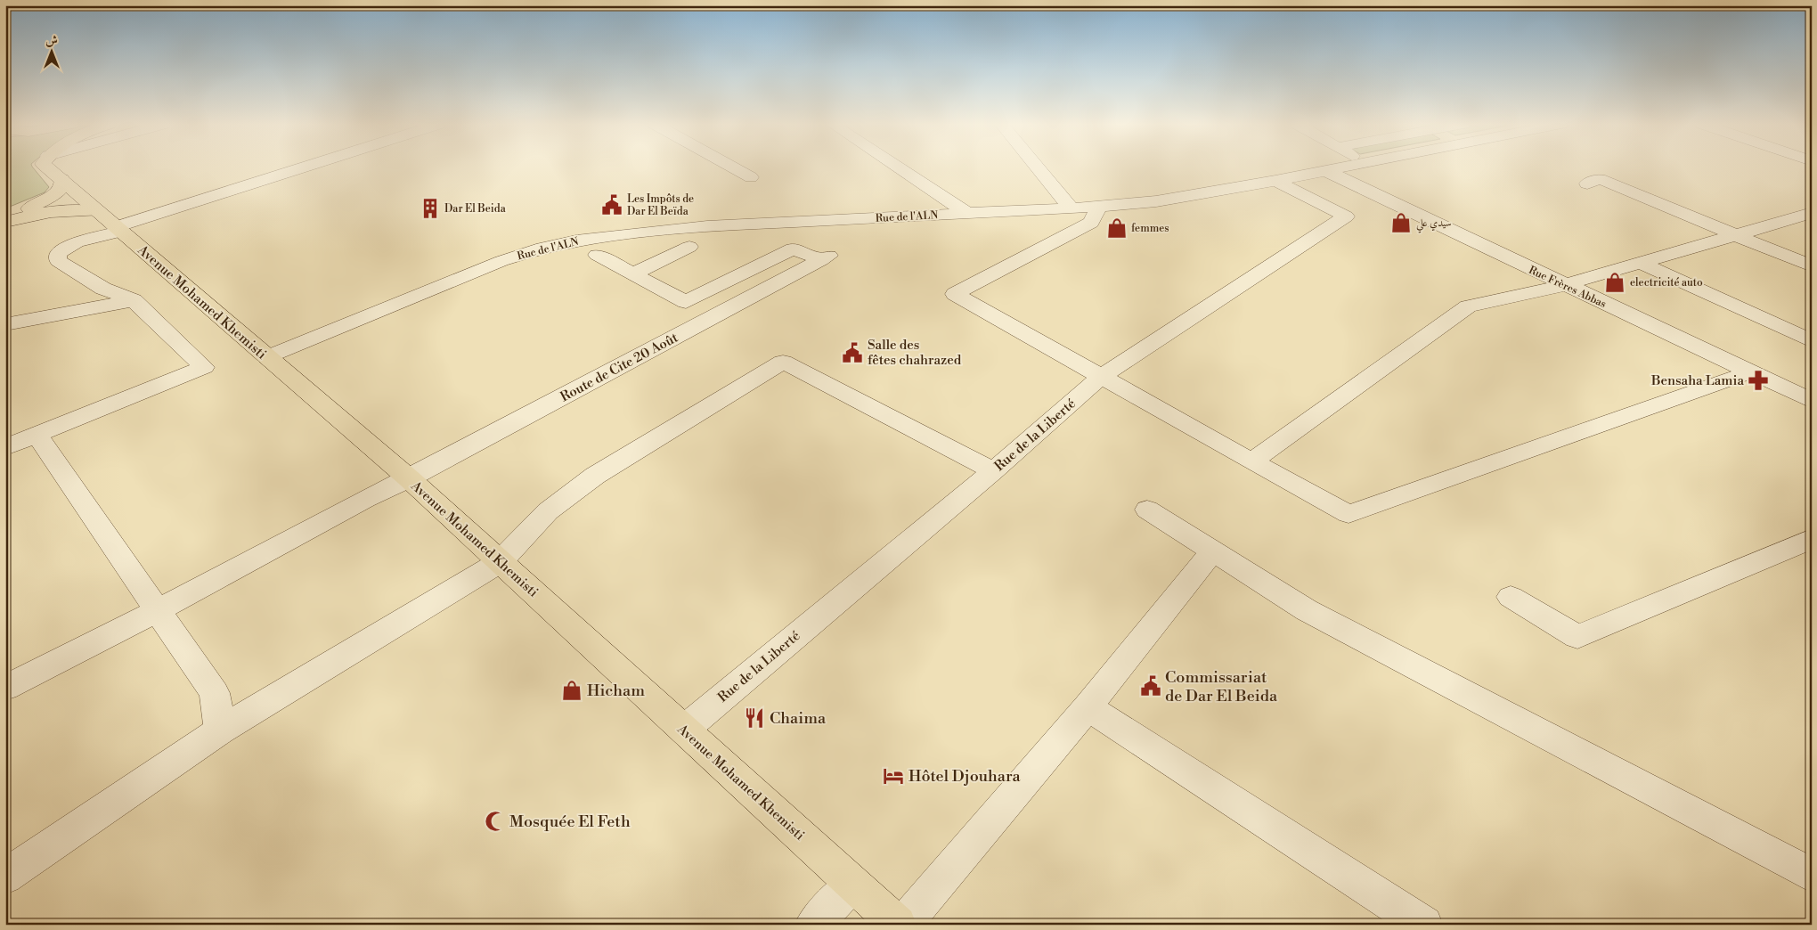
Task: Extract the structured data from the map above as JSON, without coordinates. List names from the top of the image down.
{
  "streets": {
    "main road": ["Avenue Mohamed Khemisti"],
    "street": [
      "Rue de l'ALN",
      "Rue Frères Abbas",
      "Route de Cite 20 Août",
      "Rue de la Liberté"
    ]
  },
  "crossings": [
    ["Rue de l'ALN", "Rue Frères Abbas"],
    ["Rue de l'ALN", "Avenue Mohamed Khemisti"],
    ["Rue Frères Abbas", "Rue de la Liberté"],
    ["Avenue Mohamed Khemisti", "Route de Cite 20 Août"],
    ["Avenue Mohamed Khemisti", "Rue de la Liberté"]
  ],
  "places": {
    "public building": ["Les Impôts de Dar El Beïda", "Salle des fêtes chahrazed", "Commissariat de Dar El Beida"],
    "building": ["Dar El Beida"],
    "shop": [
      "سيدي علي",
      "femmes",
      "electricité auto",
      "Hicham"
    ],
    "pharmacy": ["Bensaha Lamia"],
    "restaurant": ["Chaima"],
    "hotel": ["Hôtel Djouhara"],
    "mosque": ["Mosquée El Feth"]
  },
  "north": "top"
}
